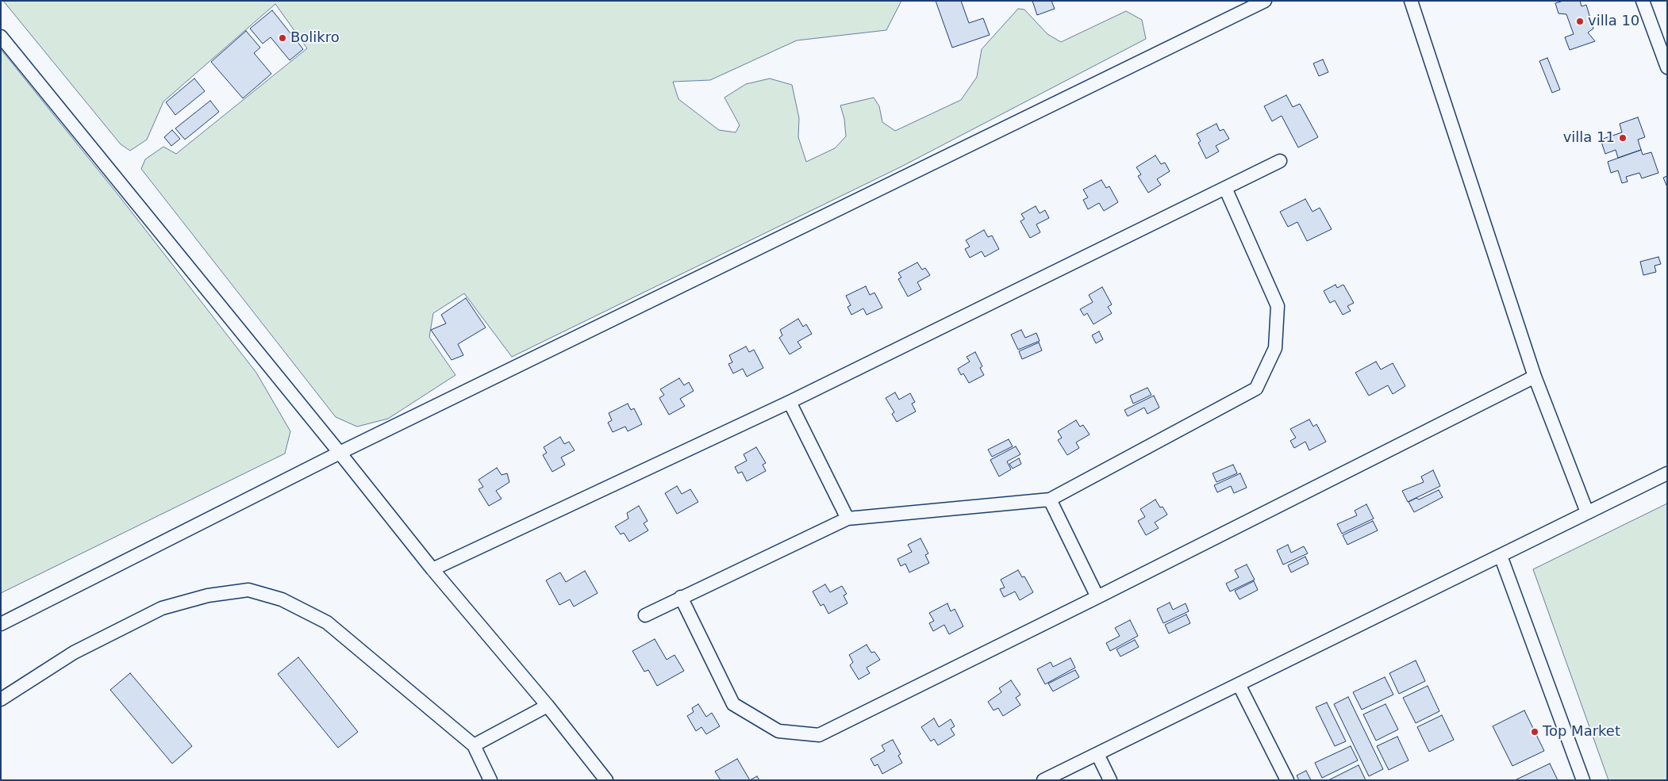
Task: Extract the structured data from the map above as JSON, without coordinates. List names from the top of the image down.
{
  "places": [
    "villa 10",
    "Bolikro",
    "villa 11",
    "Top Market"
  ]
}
